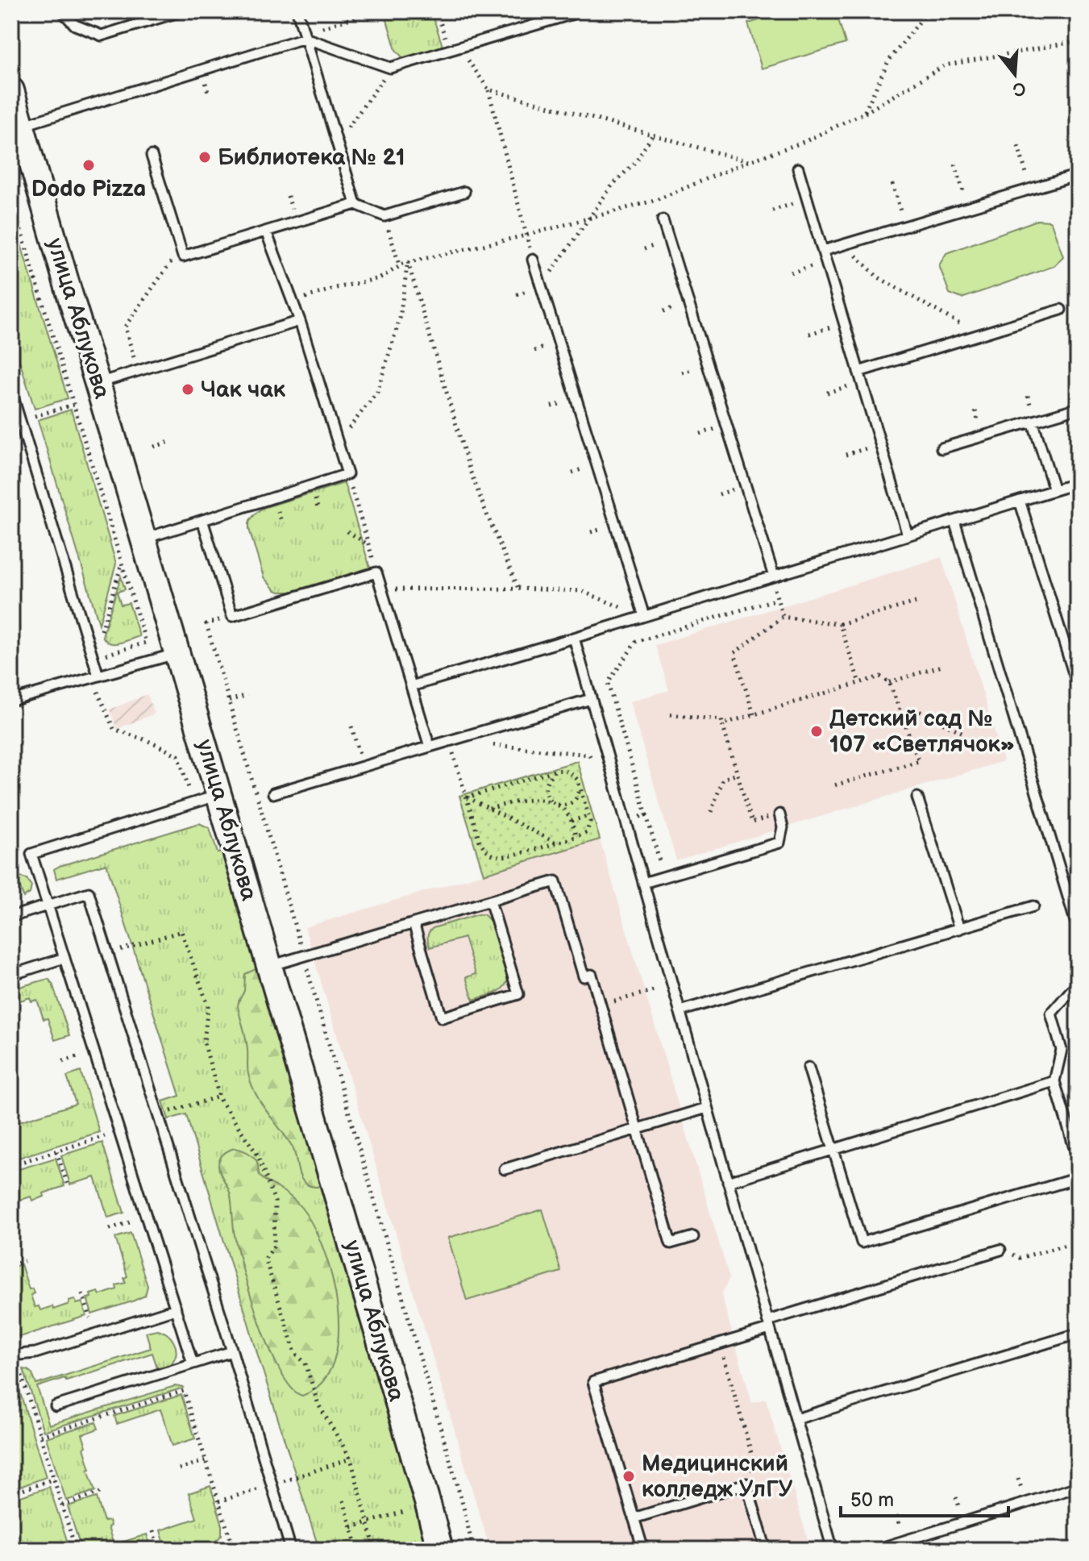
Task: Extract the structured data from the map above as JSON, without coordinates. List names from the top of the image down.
{
  "streets": {
    "street": ["улица Аблукова"]
  },
  "places": [
    "Библиотека № 21",
    "Dodo Pizza",
    "Чак чак",
    "Детский сад № 107 «Светлячок»",
    "Медицинский колледж УлГУ"
  ],
  "scale_bar": "50 m",
  "north": "bottom"
}
